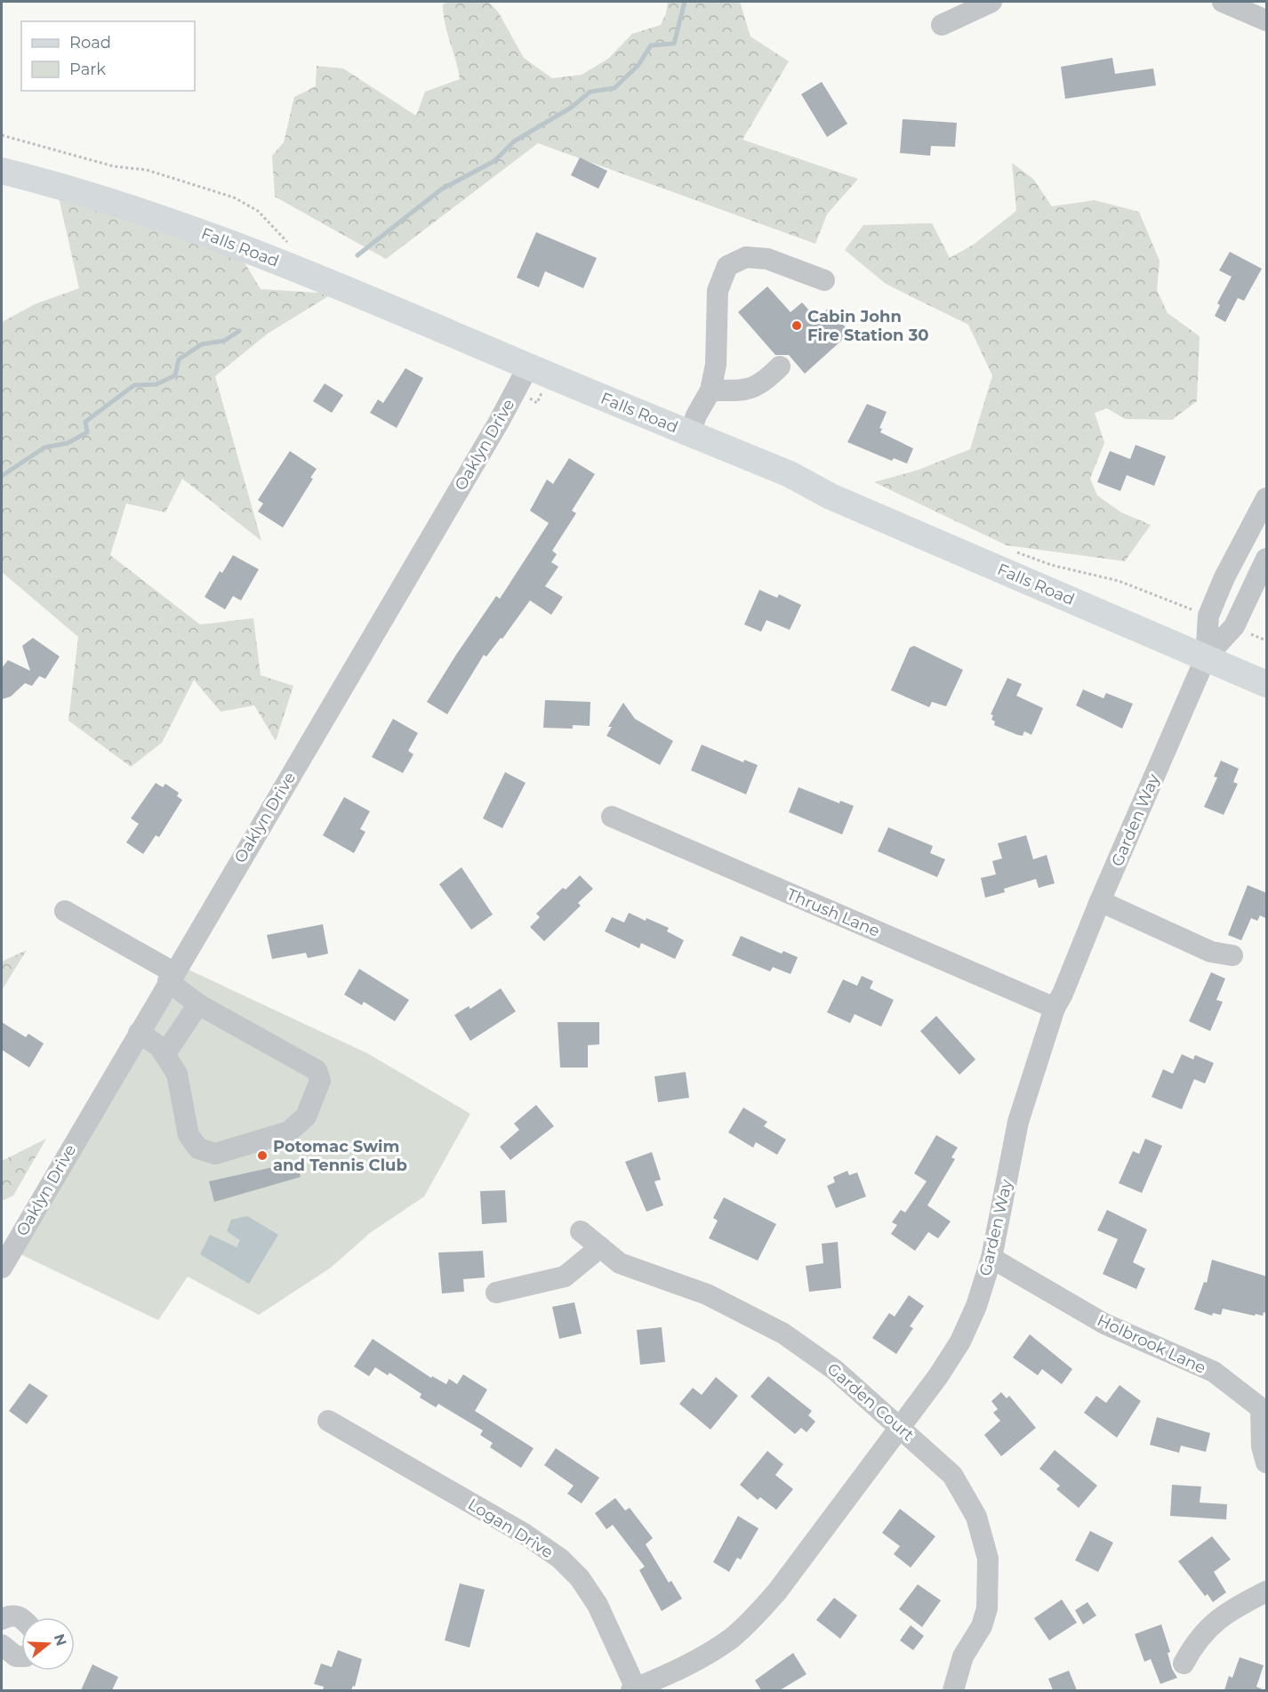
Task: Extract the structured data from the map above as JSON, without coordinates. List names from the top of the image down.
{
  "streets": {
    "main road": ["Falls Road"],
    "street": [
      "Oaklyn Drive",
      "Garden Way",
      "Thrush Lane",
      "Holbrook Lane",
      "Garden Court",
      "Logan Drive"
    ]
  },
  "crossings": [
    ["Falls Road", "Oaklyn Drive"],
    ["Falls Road", "Garden Way"],
    ["Garden Way", "Thrush Lane"],
    ["Garden Way", "Holbrook Lane"],
    ["Garden Way", "Garden Court"],
    ["Garden Way", "Logan Drive"]
  ],
  "places": ["Cabin John Fire Station 30", "Potomac Swim and Tennis Club"],
  "legend": ["Road", "Park"],
  "north": "right"
}
